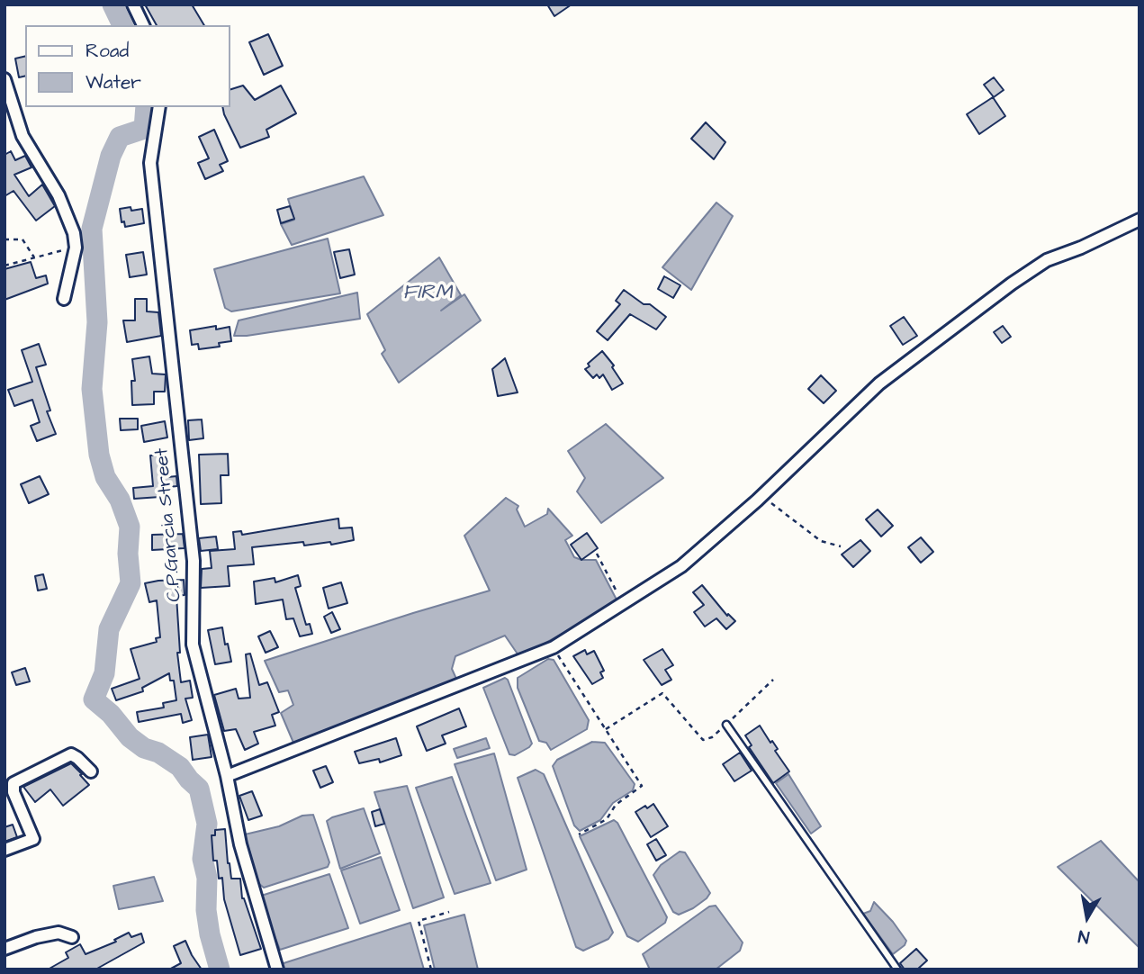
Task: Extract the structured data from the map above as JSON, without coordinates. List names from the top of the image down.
{
  "streets": {
    "street": ["C.P.Garcia Street"]
  },
  "water": ["FIRM"],
  "legend": ["Road", "Water"],
  "north": "bottom"
}
